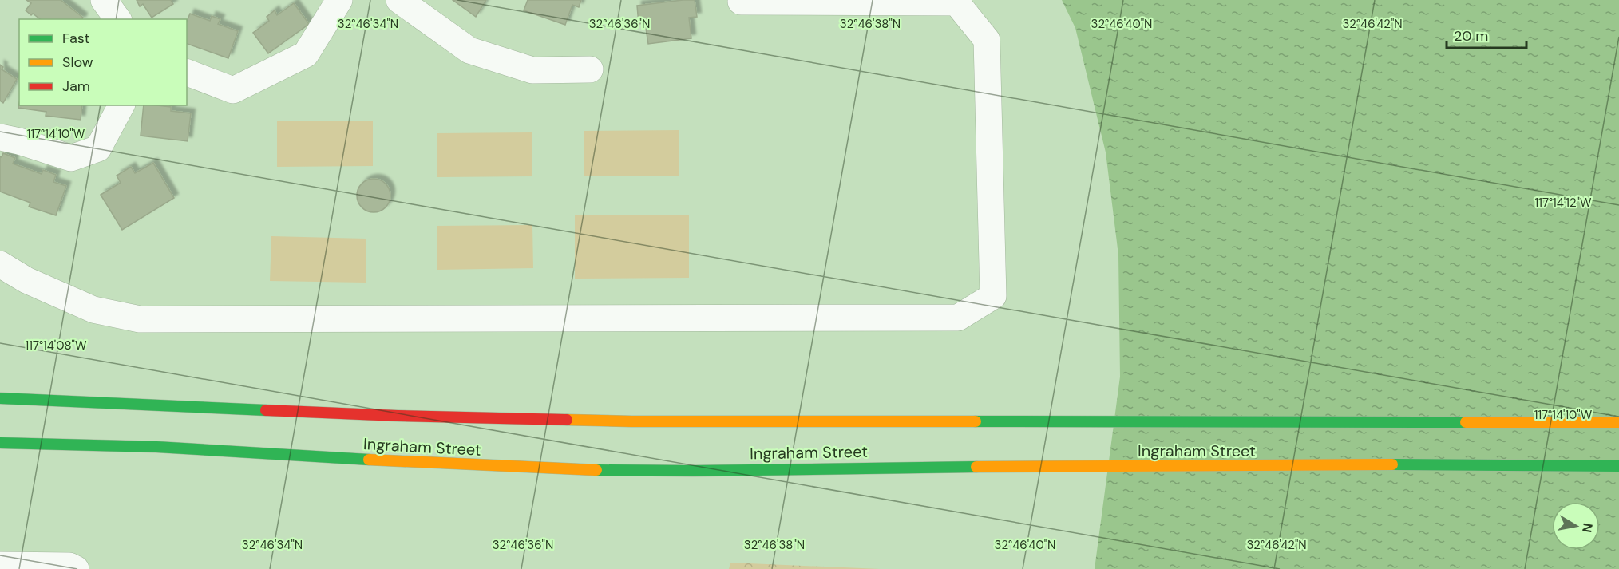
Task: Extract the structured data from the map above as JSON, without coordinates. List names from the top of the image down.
{
  "streets": {
    "main road": ["Ingraham Street"]
  },
  "legend": ["Fast", "Slow", "Jam"],
  "scale_bar": "20 m",
  "north": "right",
  "coordinates": [
    "32°46'34\"N",
    "32°46'36\"N",
    "32°46'38\"N",
    "32°46'40\"N",
    "32°46'42\"N",
    "117°14'10\"W",
    "117°14'12\"W",
    "117°14'08\"W"
  ]
}
